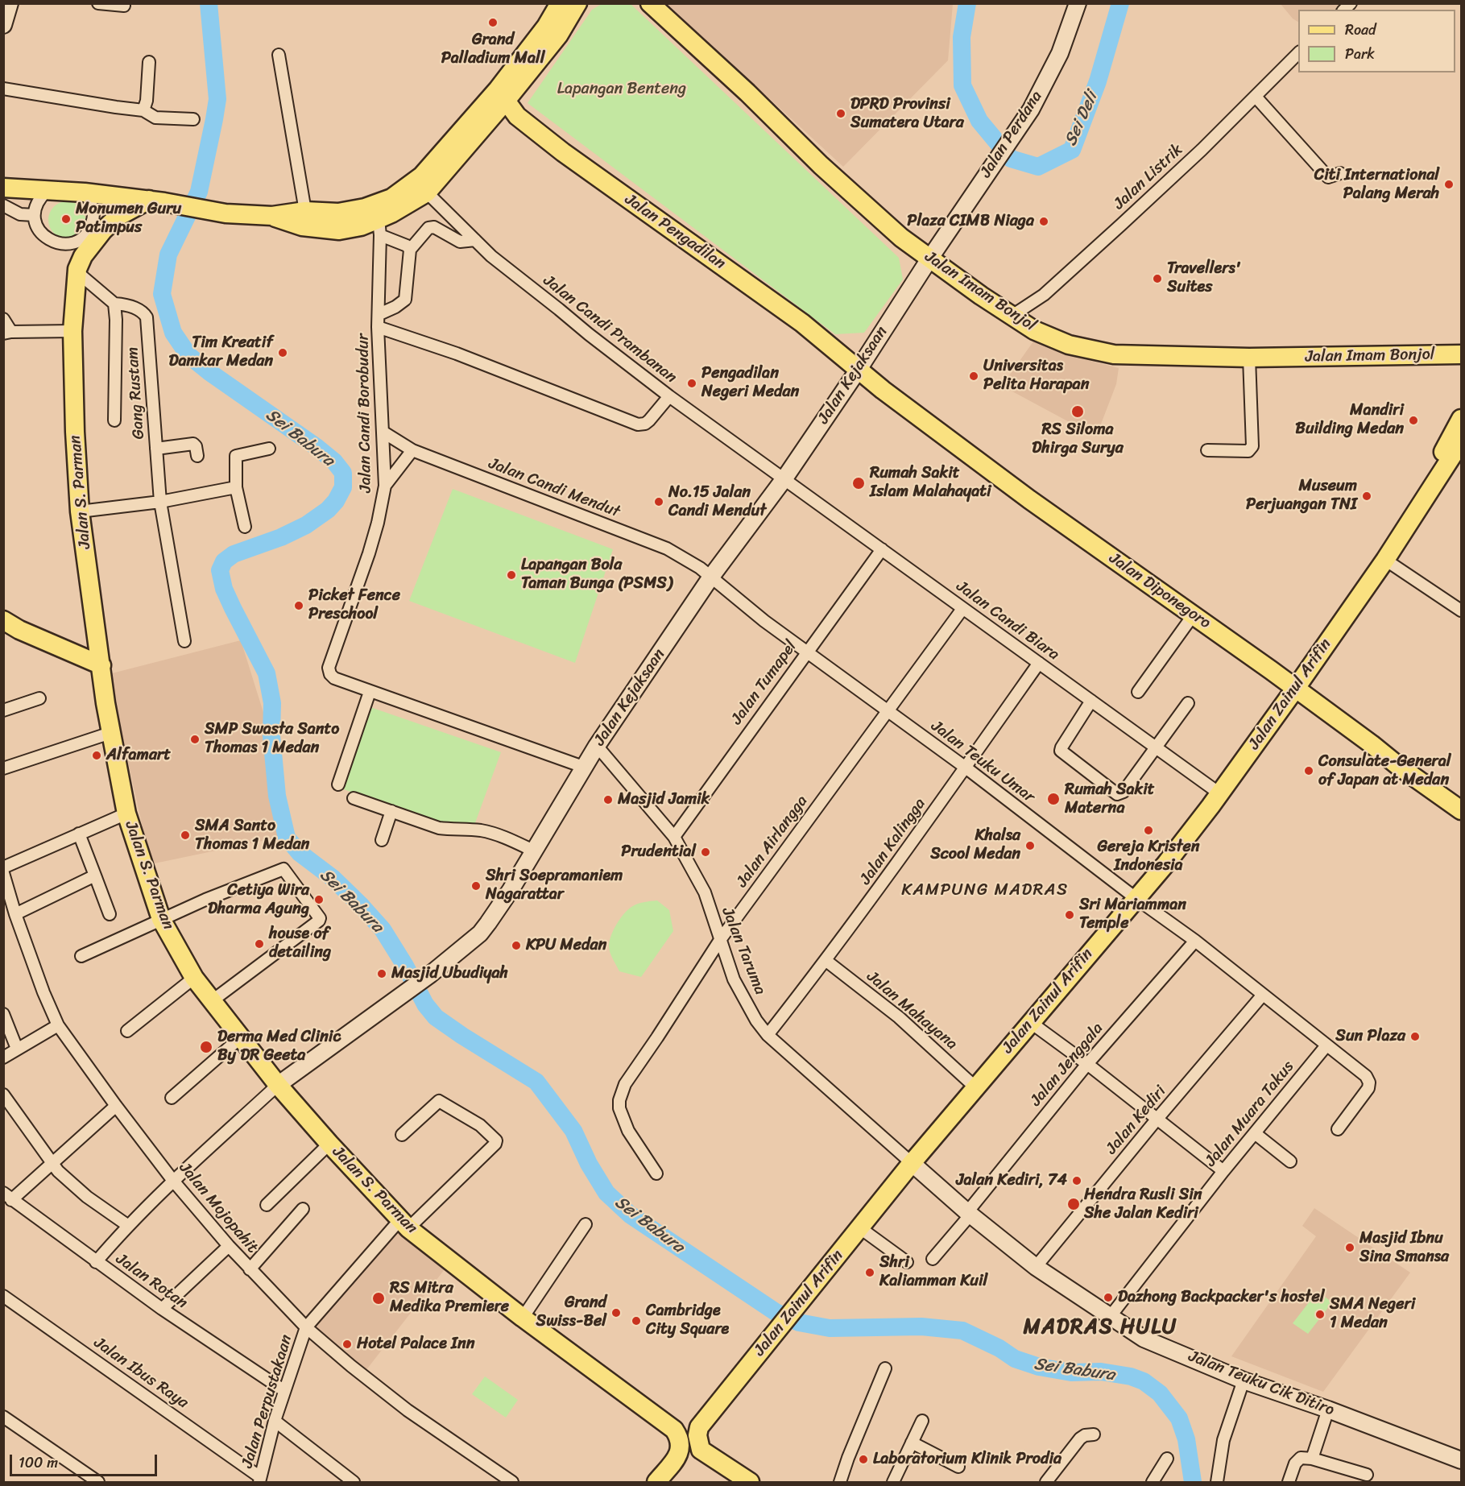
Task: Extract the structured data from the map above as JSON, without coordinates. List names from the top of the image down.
{
  "streets": {
    "main road": [
      "Jalan Perdana",
      "Jalan Pengadilan",
      "Jalan Imam Bonjol",
      "Jalan Kejaksaan",
      "Jalan S. Parman",
      "Jalan Diponegoro",
      "Jalan Zainul Arifin",
      "Jalan Teuku Cik Ditiro"
    ],
    "street": [
      "Jalan Listrik",
      "Jalan Candi Prambanan",
      "Gang Rustam",
      "Jalan Candi Borobudur",
      "Jalan Candi Mendut",
      "Jalan Candi Biara",
      "Jalan Tumapel",
      "Jalan Teuku Umar",
      "Jalan Airlangga",
      "Jalan Kalingga",
      "Jalan Taruma",
      "Jalan Mahayana",
      "Jalan Jenggala",
      "Jalan Muara Takus",
      "Jalan Kediri",
      "Jalan Mojopahit",
      "Jalan Rotan",
      "Jalan Ibus Raya",
      "Jalan Perpustakaan"
    ]
  },
  "crossings": [
    ["Jalan Perdana", "Jalan Imam Bonjol"],
    ["Jalan Perdana", "Jalan Kejaksaan"],
    ["Jalan Listrik", "Jalan Imam Bonjol"],
    ["Jalan Pengadilan", "Jalan Kejaksaan"],
    ["Jalan Pengadilan", "Jalan Diponegoro"],
    ["Jalan Imam Bonjol", "Jalan Kejaksaan"],
    ["Jalan Candi Prambanan", "Jalan Kejaksaan"],
    ["Jalan Candi Prambanan", "Jalan Candi Biara"],
    ["Jalan Kejaksaan", "Jalan Candi Borobudur"],
    ["Jalan Kejaksaan", "Jalan Candi Mendut"],
    ["Jalan Kejaksaan", "Jalan S. Parman"],
    ["Jalan Kejaksaan", "Jalan Diponegoro"],
    ["Jalan Kejaksaan", "Jalan Candi Biara"],
    ["Jalan Kejaksaan", "Jalan Teuku Umar"],
    ["Jalan Kejaksaan", "Jalan Taruma"],
    ["Jalan Candi Borobudur", "Jalan Candi Mendut"],
    ["Jalan Candi Mendut", "Jalan Teuku Umar"],
    ["Jalan S. Parman", "Jalan Perpustakaan"],
    ["Jalan Diponegoro", "Jalan Zainul Arifin"],
    ["Jalan Candi Biara", "Jalan Tumapel"],
    ["Jalan Candi Biara", "Jalan Zainul Arifin"],
    ["Jalan Candi Biara", "Jalan Airlangga"],
    ["Jalan Candi Biara", "Jalan Kalingga"],
    ["Jalan Tumapel", "Jalan Teuku Umar"],
    ["Jalan Tumapel", "Jalan Taruma"],
    ["Jalan Zainul Arifin", "Jalan Teuku Umar"],
    ["Jalan Zainul Arifin", "Jalan Taruma"],
    ["Jalan Zainul Arifin", "Jalan Mahayana"],
    ["Jalan Zainul Arifin", "Jalan Teuku Cik Ditiro"],
    ["Jalan Teuku Umar", "Jalan Airlangga"],
    ["Jalan Teuku Umar", "Jalan Kalingga"],
    ["Jalan Teuku Umar", "Jalan Jenggala"],
    ["Jalan Teuku Umar", "Jalan Muara Takus"],
    ["Jalan Teuku Umar", "Jalan Kediri"],
    ["Jalan Airlangga", "Jalan Taruma"],
    ["Jalan Kalingga", "Jalan Taruma"],
    ["Jalan Kalingga", "Jalan Mahayana"],
    ["Jalan Taruma", "Jalan Teuku Cik Ditiro"],
    ["Jalan Jenggala", "Jalan Teuku Cik Ditiro"],
    ["Jalan Muara Takus", "Jalan Teuku Cik Ditiro"],
    ["Jalan Kediri", "Jalan Teuku Cik Ditiro"],
    ["Jalan Mojopahit", "Jalan Perpustakaan"],
    ["Jalan Rotan", "Jalan Perpustakaan"],
    ["Jalan Ibus Raya", "Jalan Perpustakaan"]
  ],
  "districts": ["KAMPUNG MADRAS", "MADRAS HULU"],
  "water": ["Sei Deli", "Sei Babura"],
  "parks": ["Lapangan Benteng"],
  "places": [
    "Grand Palladium Mall",
    "DPRD Provinsi Sumatera Utara",
    "Citi International Palang Merah",
    "Monumen Guru Patimpus",
    "Plaza CIMB Niaga",
    "Travellers' Suites",
    "Tim Kreatif Damkar Medan",
    "Universitas Pelita Harapan",
    "Pengadilan Negeri Medan",
    "RS Siloma Dhirga Surya",
    "Mandiri Building Medan",
    "Rumah Sakit Islam Malahayati",
    "Museum Perjuangan TNI",
    "No.15 Jalan Candi Mendut",
    "Lapangan Bola Taman Bunga (PSMS)",
    "Picket Fence Preschool",
    "SMP Swasta Santo Thomas 1 Medan",
    "Alfamart",
    "Consulate-General of Japan at Medan",
    "Rumah Sakit Materna",
    "Masjid Jamik",
    "Gereja Kristen Indonesia",
    "SMA Santo Thomas 1 Medan",
    "Khalsa Scool Medan",
    "Prudential",
    "Shri Soepramaniem Nagarattar",
    "Cetiya Wira Dharma Agung",
    "Sri Mariamman Temple",
    "house of detailing",
    "KPU Medan",
    "Masjid Ubudiyah",
    "Sun Plaza",
    "Derma Med Clinic By DR Geeta",
    "Jalan Kediri, 74",
    "Hendra Rusli Sin She Jalan Kediri",
    "Masjid Ibnu Sina Smansa",
    "Shri Kaliamman Kuil",
    "Dazhong Backpacker's hostel",
    "RS Mitra Medika Premiere",
    "Grand Swiss-Bel",
    "SMA Negeri 1 Medan",
    "Cambridge City Square",
    "Hotel Palace Inn",
    "Laboratorium Klinik Prodia"
  ],
  "legend": ["Road", "Park"],
  "scale_bar": "100 m"
}
